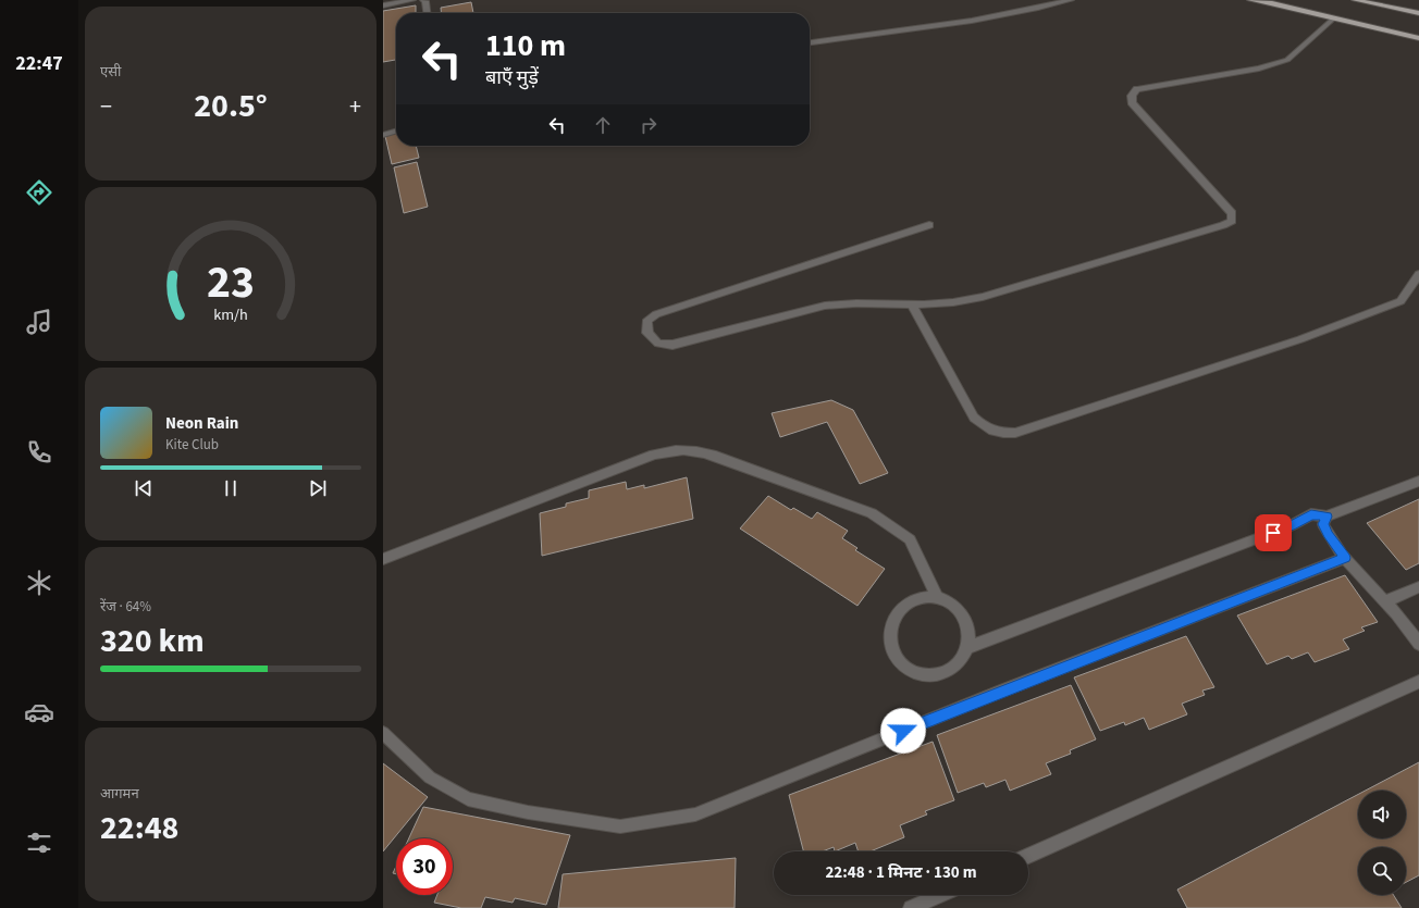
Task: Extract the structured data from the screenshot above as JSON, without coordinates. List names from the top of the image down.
{
  "page": {
    "tabs": "22:47",
    "tile": [
      "एसी",
      ["रेंज · 64%", "320 km"],
      ["आगमन", "22:48"]
    ],
    "turn": ["110 m", "बाएँ मुड़ें"],
    "heat": ["−", "20.5°", "+"],
    "song": ["Neon Rain", "Kite Club"],
    "limit": "30",
    "trip": "22:48 · 1 मिनट · 130 m",
    "gauge": ["23", "km/h"]
  }
}
